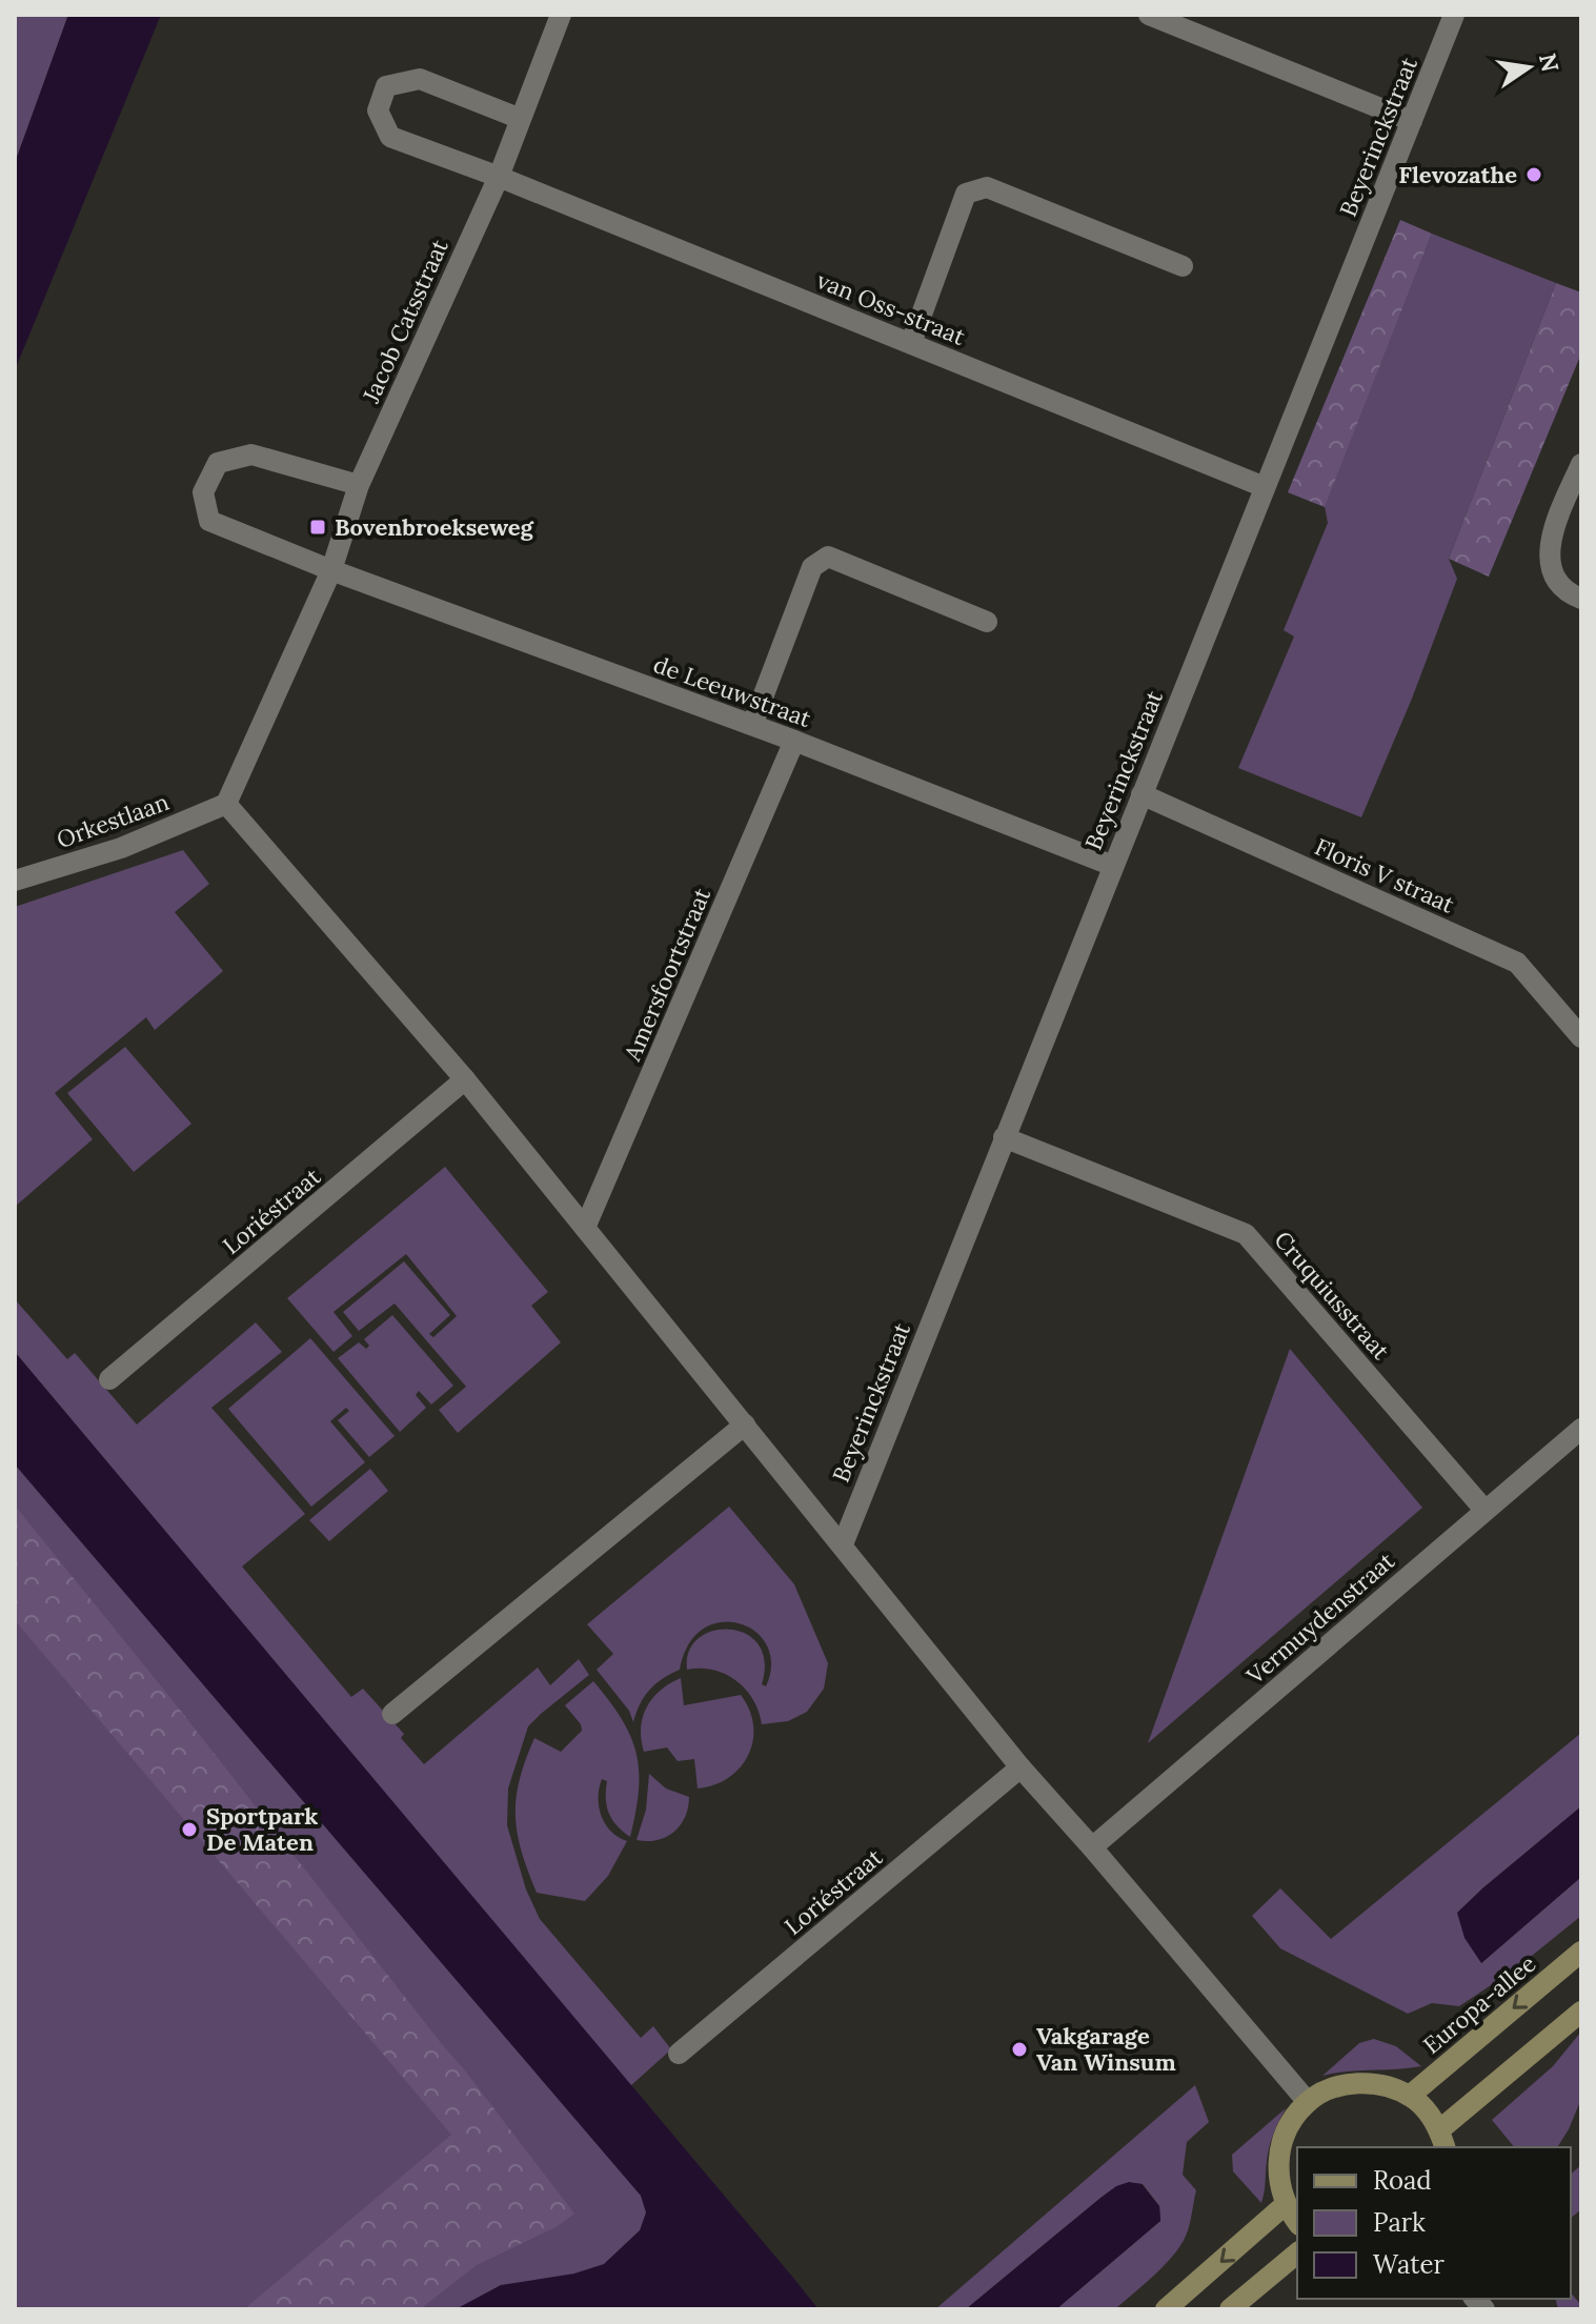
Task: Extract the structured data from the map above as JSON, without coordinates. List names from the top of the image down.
{
  "streets": {
    "main road": ["Europa-allee"],
    "street": [
      "Beyerinckstraat",
      "van Oss-straat",
      "Jacob Catsstraat",
      "de Leeuwstraat",
      "Orkestlaan",
      "Floris V straat",
      "Amersfoortstraat",
      "Loriéstraat",
      "Cruquiusstraat",
      "Vermuydenstraat"
    ]
  },
  "crossings": [
    ["Beyerinckstraat", "van Oss-straat"],
    ["Beyerinckstraat", "de Leeuwstraat"],
    ["Beyerinckstraat", "Floris V straat"],
    ["Beyerinckstraat", "Cruquiusstraat"],
    ["van Oss-straat", "Jacob Catsstraat"],
    ["Jacob Catsstraat", "de Leeuwstraat"],
    ["Jacob Catsstraat", "Orkestlaan"],
    ["de Leeuwstraat", "Amersfoortstraat"],
    ["Cruquiusstraat", "Vermuydenstraat"]
  ],
  "places": {
    "other": ["Flevozathe", "Sportpark De Maten", "Vakgarage Van Winsum"],
    "transit": ["Bovenbroekseweg"]
  },
  "legend": ["Road", "Park", "Water"],
  "north": "right"
}
